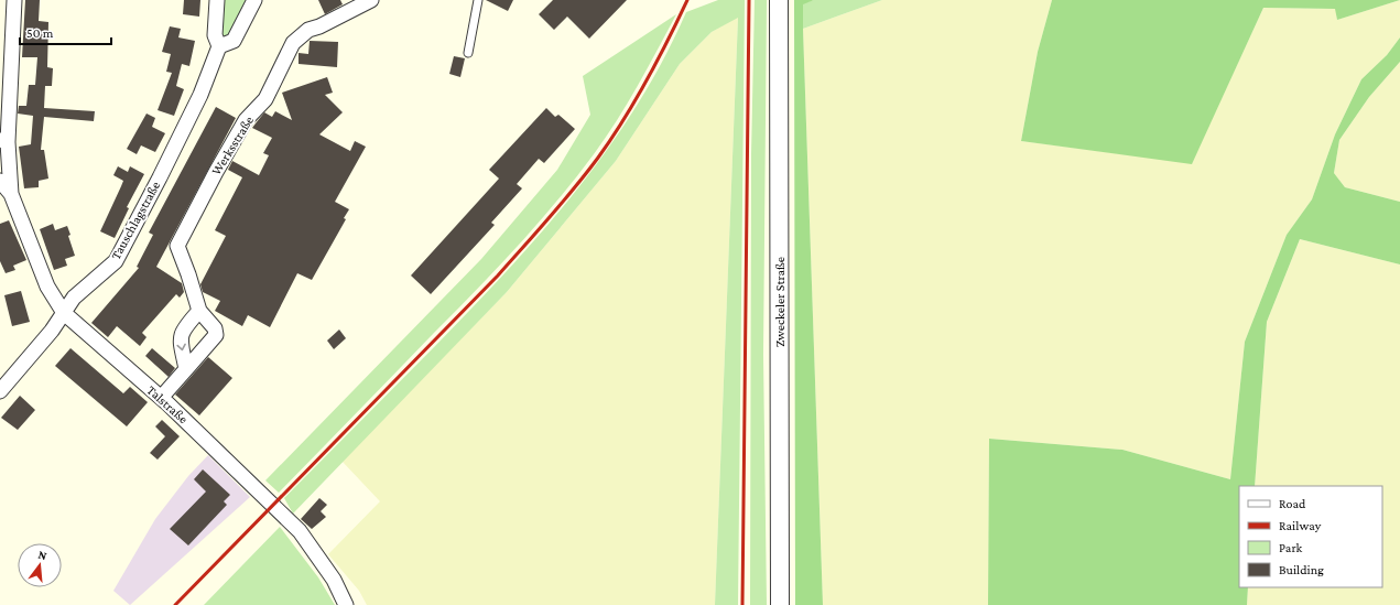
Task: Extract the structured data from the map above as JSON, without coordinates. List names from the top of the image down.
{
  "streets": {
    "street": [
      "Werksstraße",
      "Tauschlagstraße",
      "Zweckeler Straße",
      "Talstraße"
    ]
  },
  "crossings": [
    ["Werksstraße", "Talstraße"],
    ["Tauschlagstraße", "Talstraße"]
  ],
  "legend": [
    "Road",
    "Railway",
    "Park",
    "Building"
  ],
  "scale_bar": "50 m",
  "north": "top"
}
